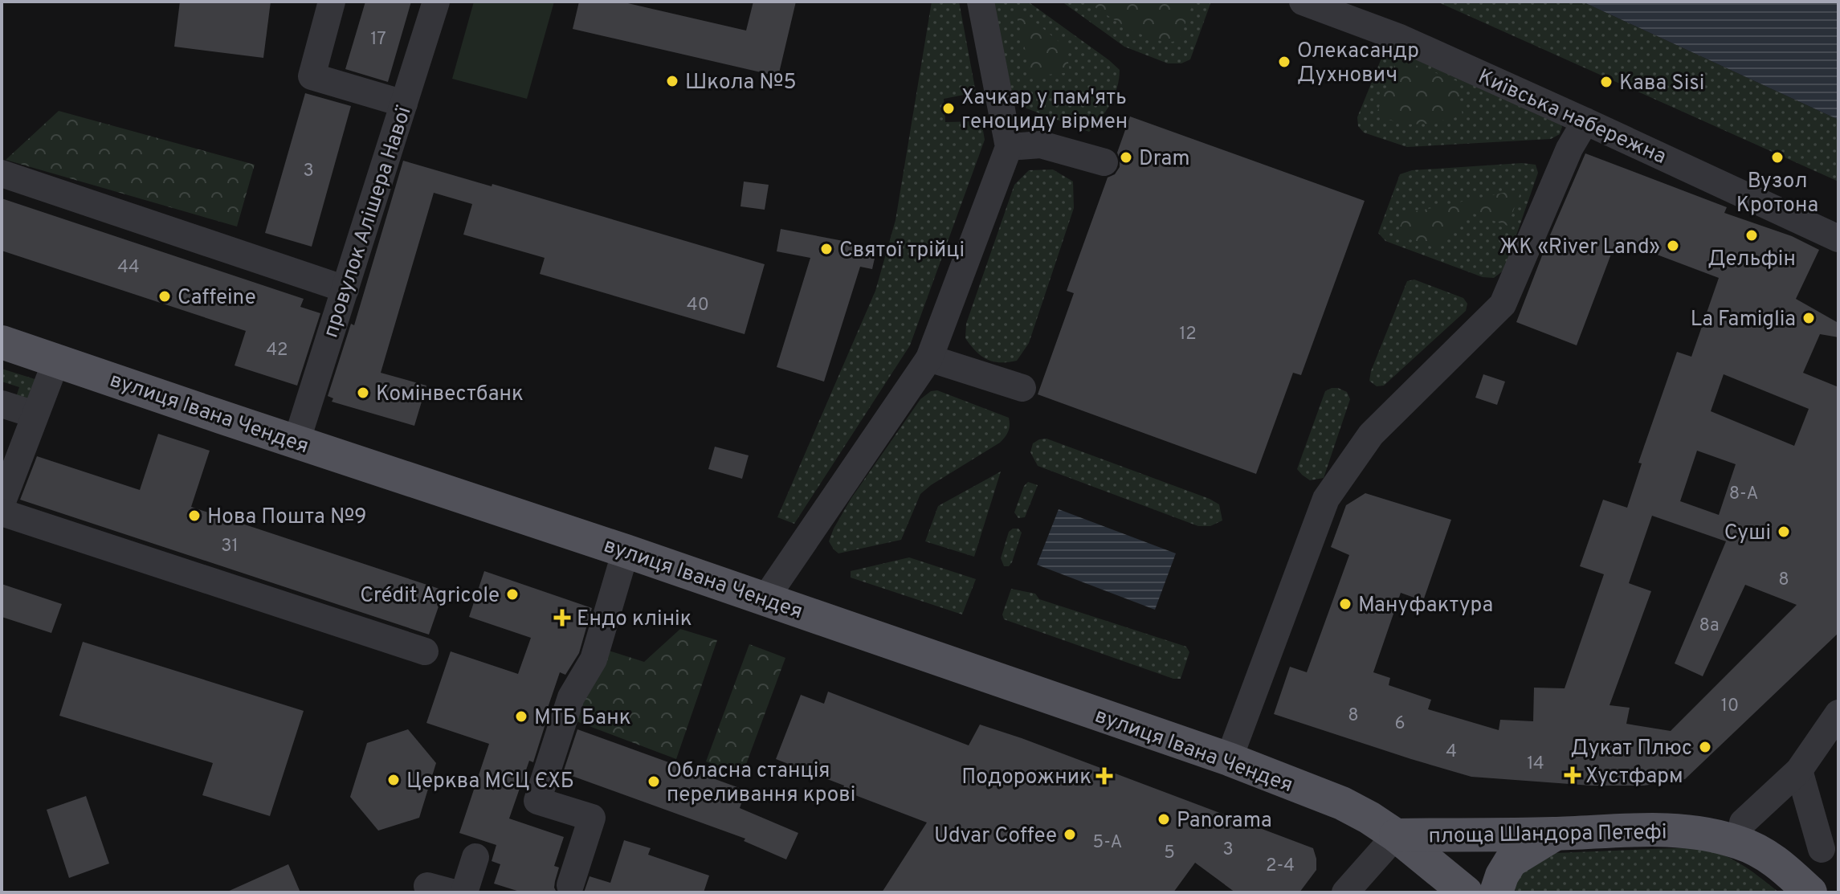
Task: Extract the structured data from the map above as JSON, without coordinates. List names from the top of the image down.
{
  "streets": {
    "main road": ["вулиця Івана Чендея", "площа Шандора Петефі"],
    "street": ["Київська набережна", "провулок Алішера Навої"]
  },
  "crossings": [
    ["провулок Алішера Навої", "вулиця Івана Чендея"],
    ["вулиця Івана Чендея", "площа Шандора Петефі"]
  ],
  "places": {
    "other": [
      "Олекасандр Духнович",
      "Школа №5",
      "Кава Sisi",
      "Хачкар у пам'ять геноциду вірмен",
      "Dram",
      "Вузол Кротона",
      "Дельфін",
      "ЖК «River Land»",
      "Святої трійці",
      "Caffeine",
      "La Famiglia",
      "Комінвестбанк",
      "Нова Пошта №9",
      "Суші",
      "Crédit Agricole",
      "Мануфактура",
      "МТБ Банк",
      "Дукат Плюс",
      "Церква МСЦ ЄХБ",
      "Обласна станція переливання крові",
      "Panorama",
      "Udvar Coffee"
    ],
    "health": ["Ендо клінік", "Хустфарм", "Подорожник"]
  },
  "house_numbers": [
    "17",
    "3",
    "44",
    "40",
    "12",
    "42",
    "8-А",
    "31",
    "8",
    "8а",
    "10",
    "8",
    "6",
    "4",
    "14",
    "5-А",
    "3",
    "5",
    "2-4"
  ]
}
